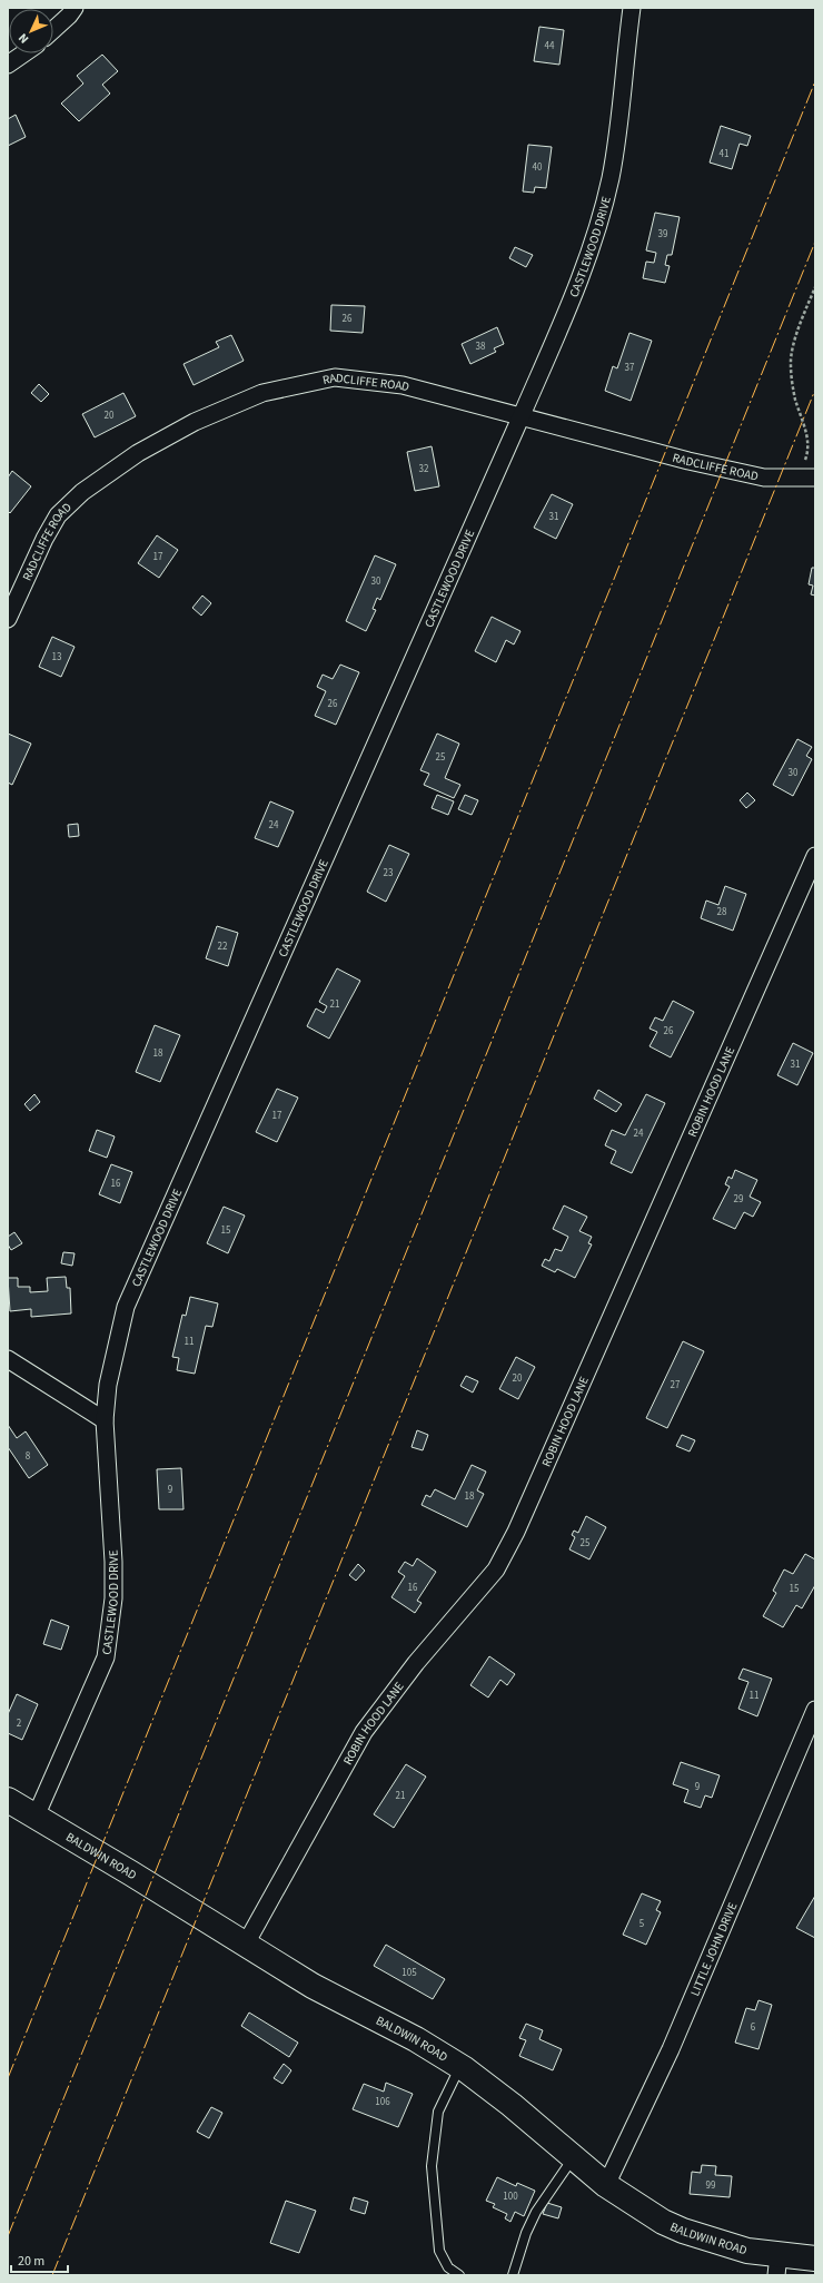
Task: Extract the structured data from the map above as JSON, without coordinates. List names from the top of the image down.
{
  "streets": {
    "street": [
      "CASTLEWOOD DRIVE",
      "RADCLIFFE ROAD",
      "ROBIN HOOD LANE",
      "BALDWIN ROAD",
      "LITTLE JOHN DRIVE"
    ]
  },
  "crossings": [
    ["CASTLEWOOD DRIVE", "RADCLIFFE ROAD"],
    ["CASTLEWOOD DRIVE", "BALDWIN ROAD"],
    ["ROBIN HOOD LANE", "BALDWIN ROAD"],
    ["BALDWIN ROAD", "LITTLE JOHN DRIVE"]
  ],
  "house_numbers": [
    "44",
    "41",
    "40",
    "39",
    "26",
    "38",
    "37",
    "20",
    "32",
    "31",
    "17",
    "30",
    "13",
    "26",
    "25",
    "30",
    "24",
    "23",
    "28",
    "22",
    "21",
    "26",
    "18",
    "31",
    "17",
    "24",
    "16",
    "29",
    "15",
    "11",
    "20",
    "27",
    "8",
    "9",
    "18",
    "25",
    "16",
    "15",
    "11",
    "2",
    "9",
    "21",
    "5",
    "105",
    "6",
    "106",
    "99",
    "100"
  ],
  "scale_bar": "20 m",
  "north": "bottom left"
}
